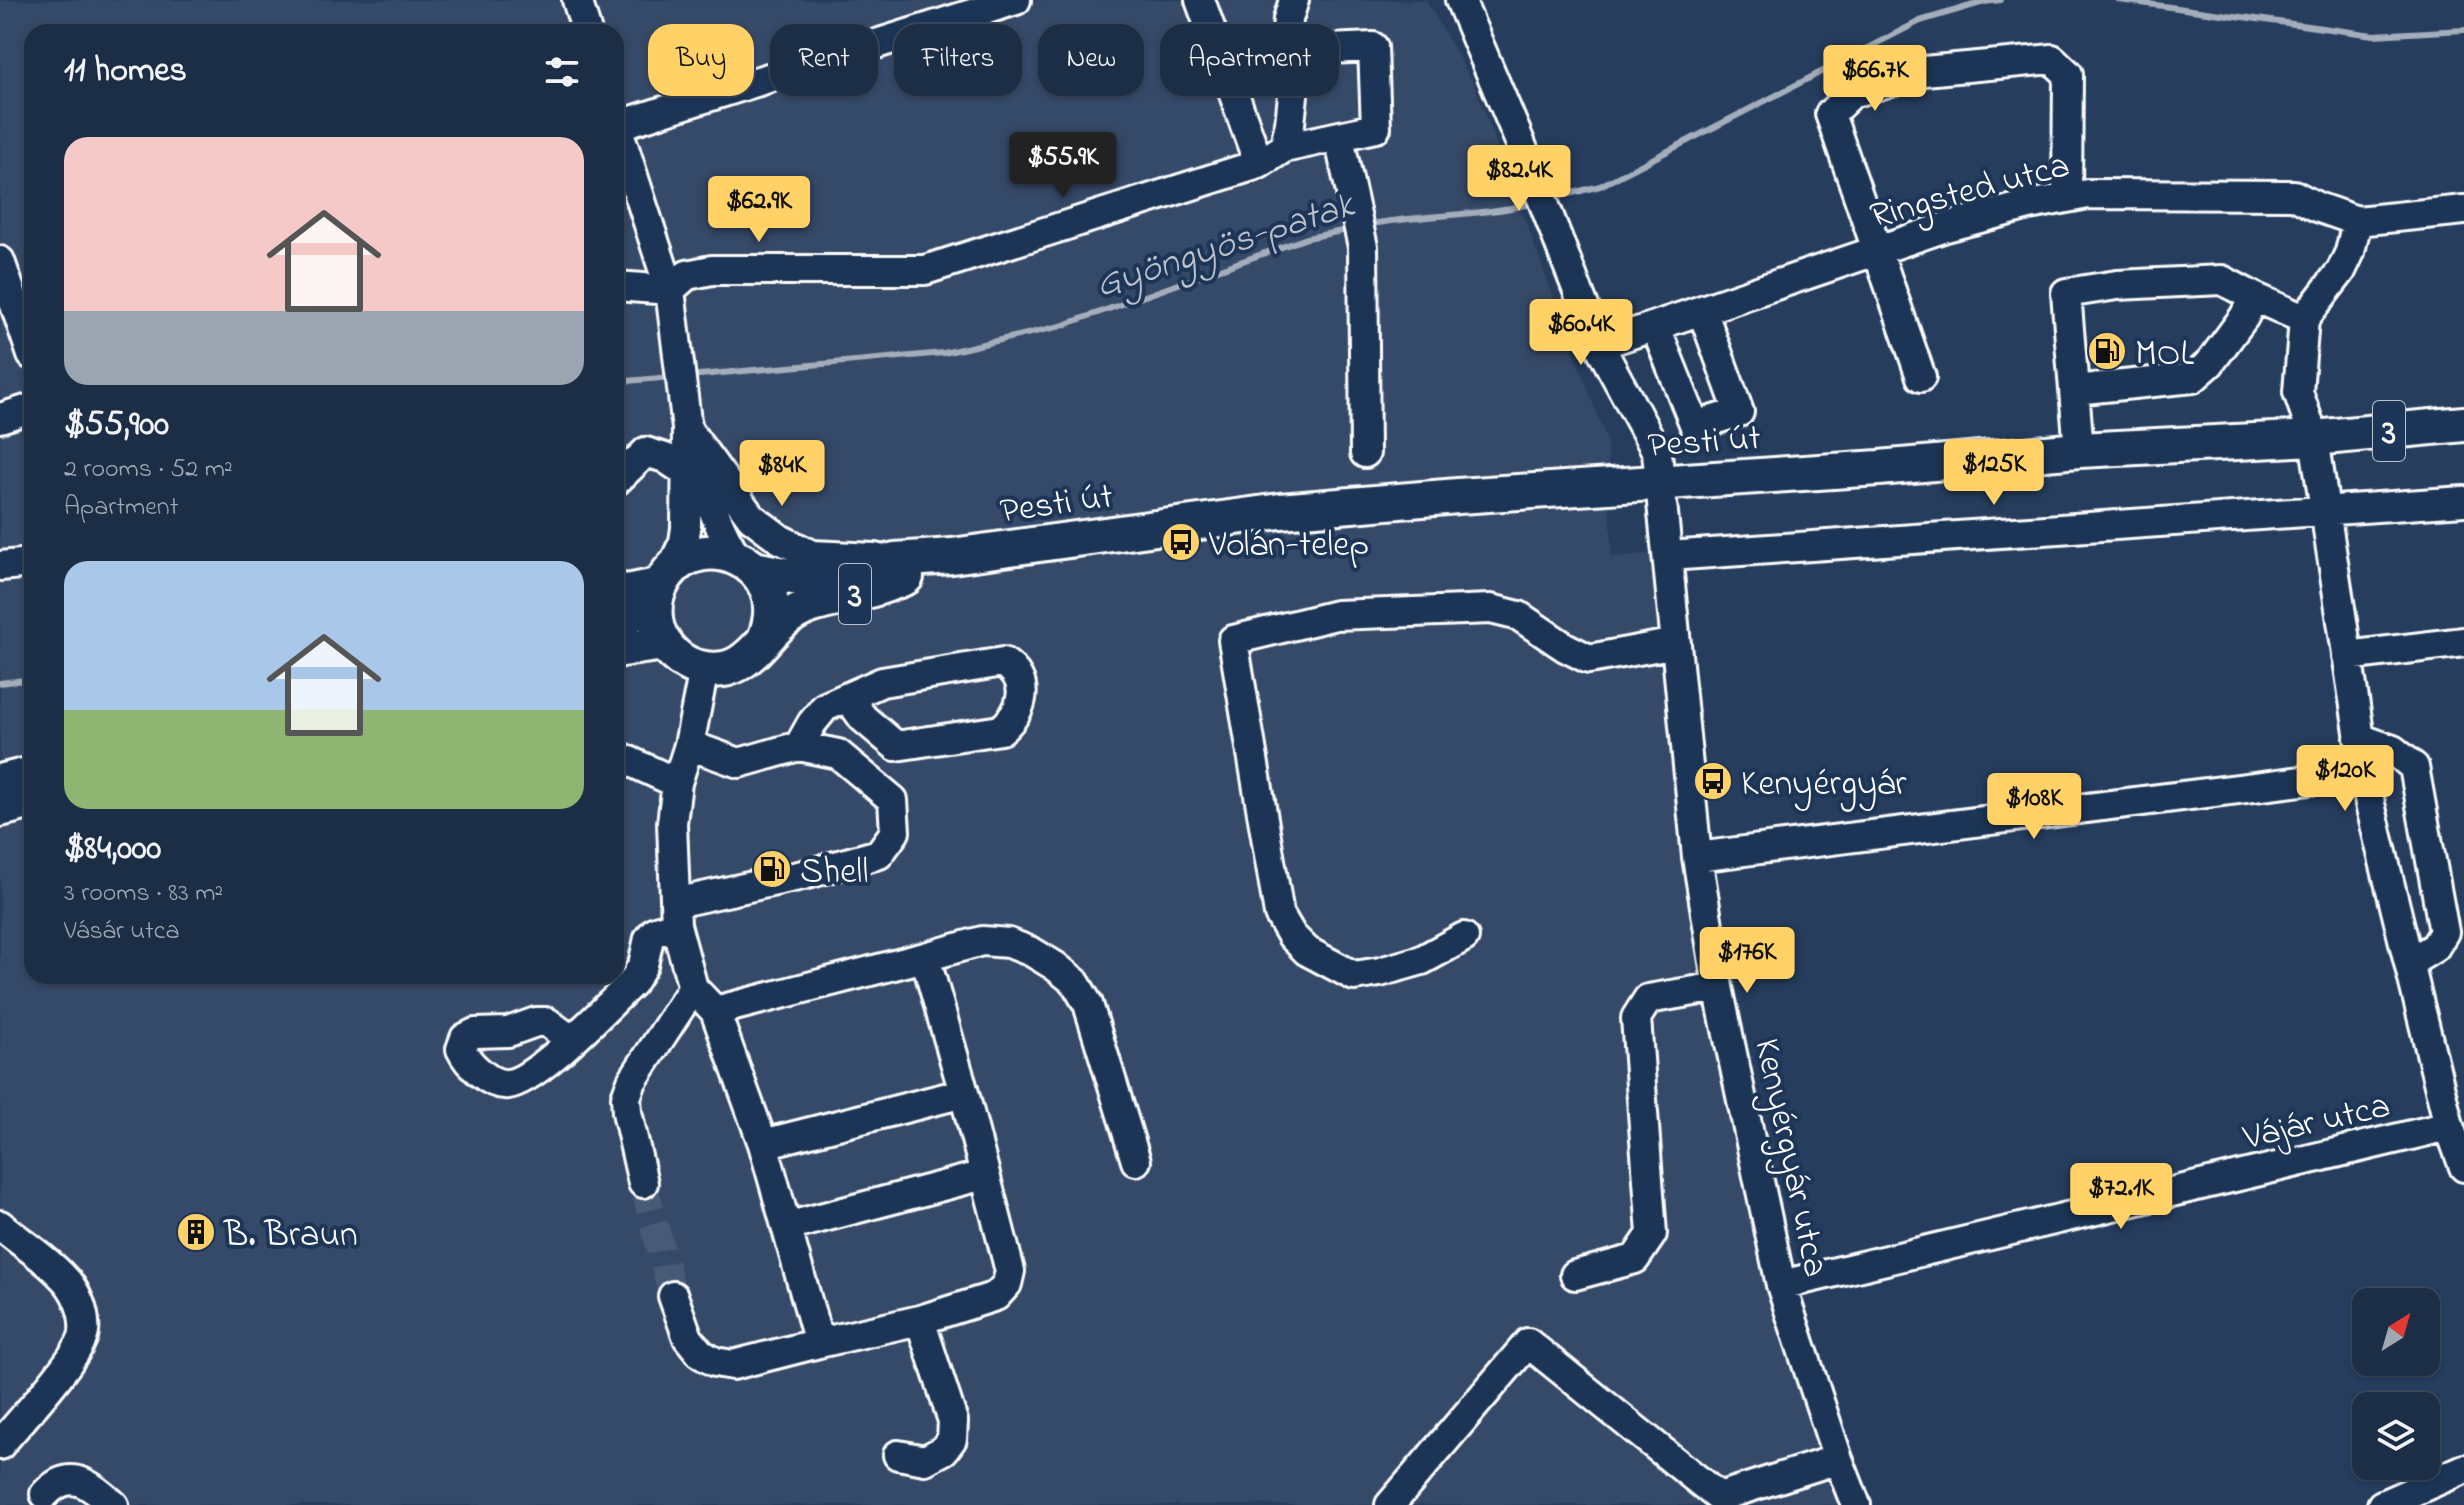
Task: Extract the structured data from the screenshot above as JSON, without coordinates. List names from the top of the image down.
{
  "streets": {
    "main road": ["3", "Pesti út"],
    "street": ["Ringsted utca", "Vájár utca", "Kenyérgyár utca"]
  },
  "crossings": [
    ["Ringsted utca", "Kenyérgyár utca"],
    ["Pesti út", "Kenyérgyár utca"],
    ["Vájár utca", "Kenyérgyár utca"]
  ],
  "water": ["Gyöngyös-patak"],
  "places": {
    "fuel station": ["MOL", "Shell"],
    "bus stop": ["Volán-telep", "Kenyérgyár"],
    "building": ["B. Braun"]
  },
  "north": "top right",
  "page": {
    "chip": [
      "Buy",
      "Rent",
      "Filters",
      "New",
      "Apartment"
    ],
    "heading": "11 homes",
    "price": [
      "$66.7K",
      "$55.9K",
      "$82.4K",
      "$62.9K",
      "$60.4K",
      "$125K",
      "$84K",
      "$120K",
      "$108K",
      "$176K",
      "$72.1K"
    ],
    "list": [
      {
        "name": "$55,900",
        "note": "2 rooms · 52 m² · Apartment"
      },
      {
        "name": "$84,000",
        "note": "3 rooms · 83 m² · Vásár utca"
      }
    ]
  }
}
